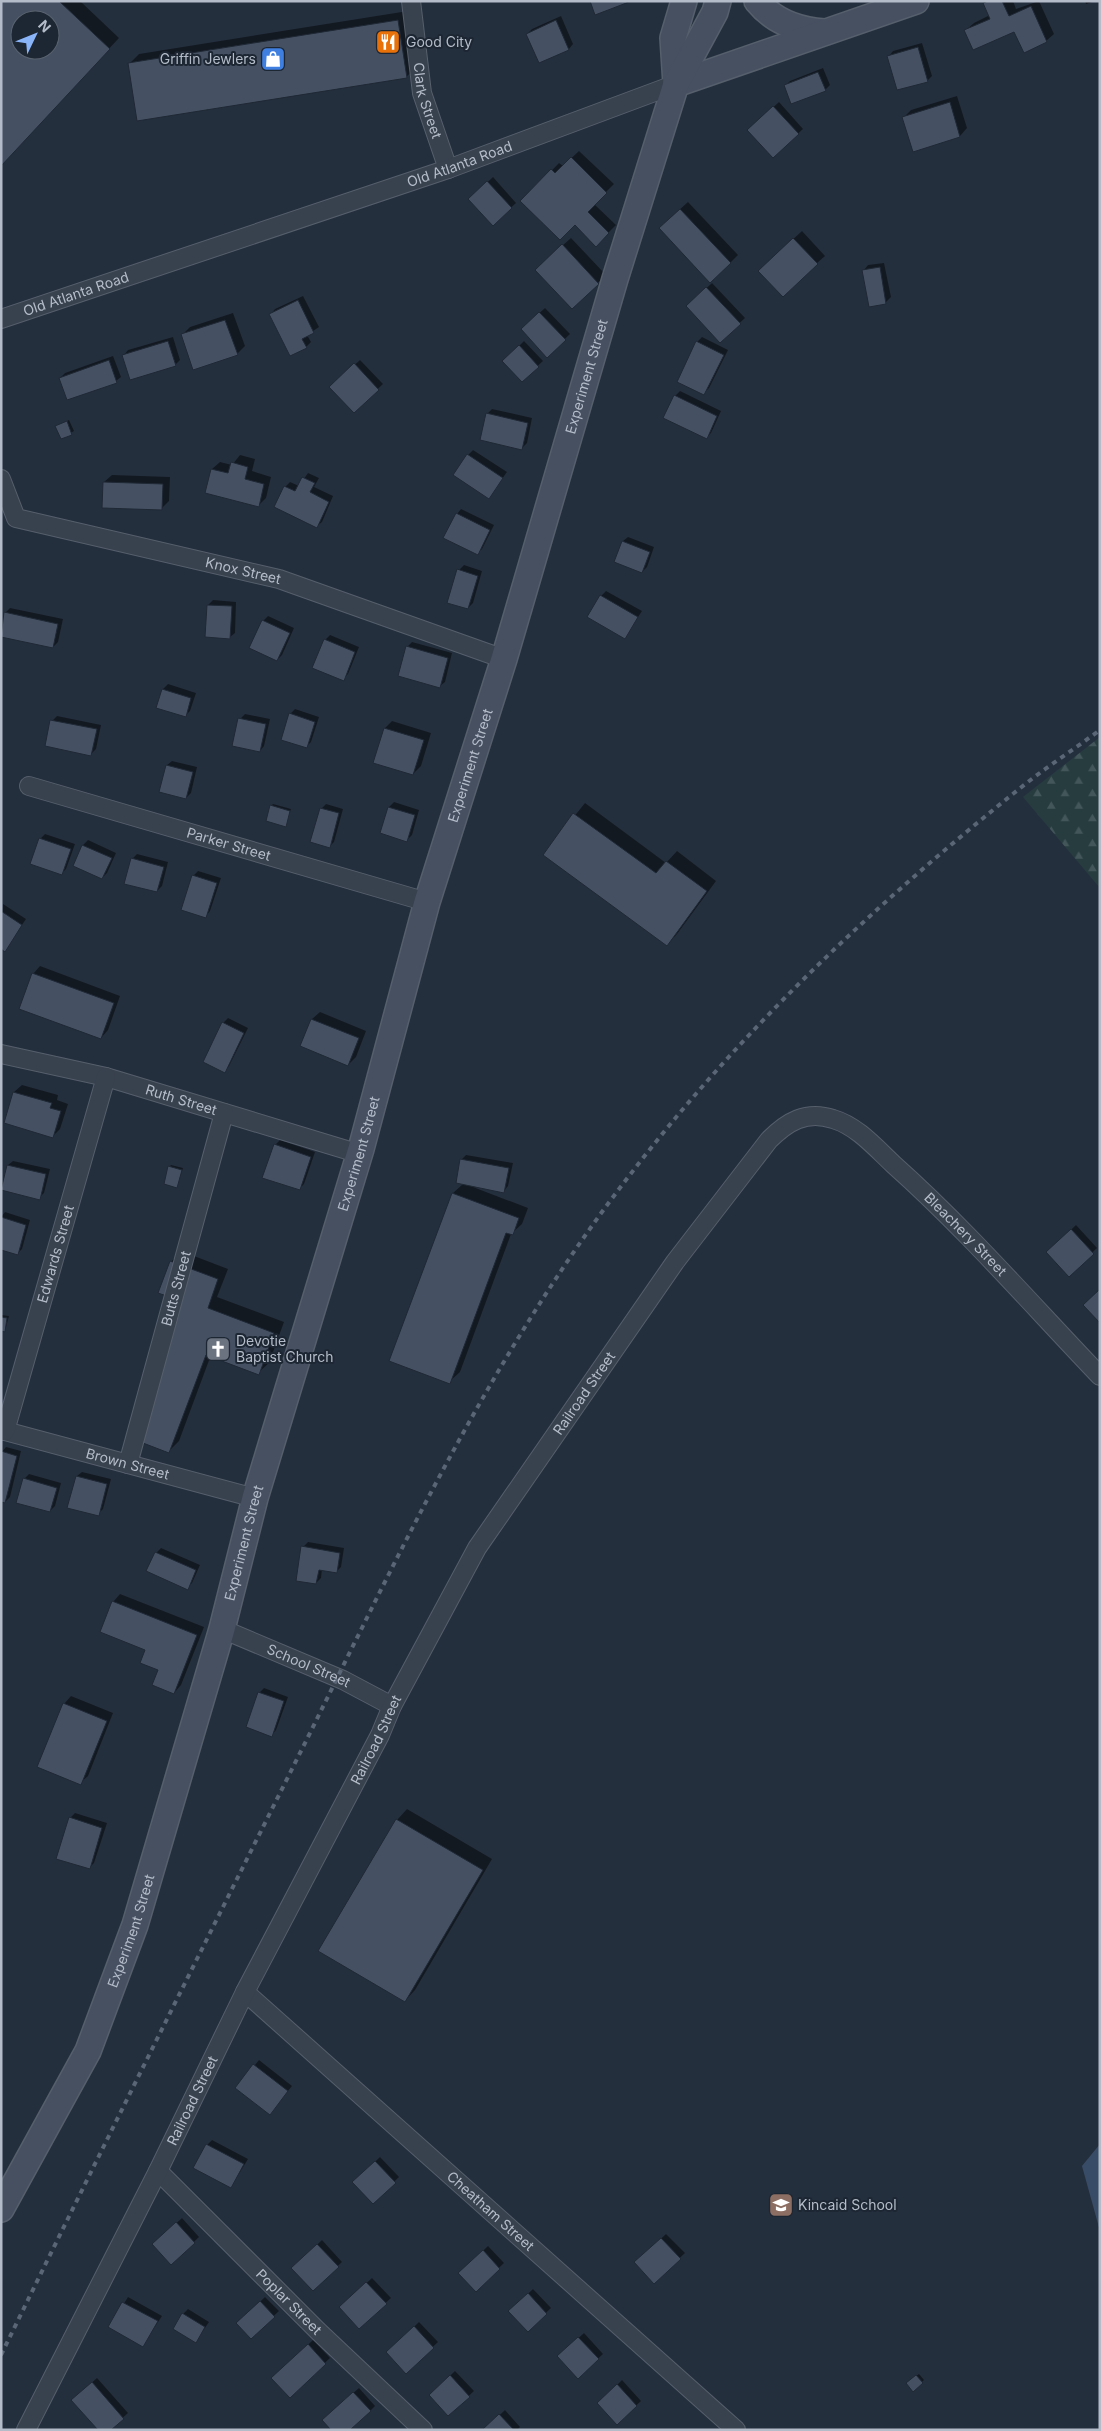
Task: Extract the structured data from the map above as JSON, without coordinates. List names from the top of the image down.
{
  "streets": {
    "main road": ["Old Atlanta Road", "Experiment Street"],
    "street": [
      "Clark Street",
      "Knox Street",
      "Parker Street",
      "Ruth Street",
      "Bleachery Street",
      "Edwards Street",
      "Butts Street",
      "Railroad Street",
      "Brown Street",
      "School Street",
      "Cheatham Street",
      "Poplar Street"
    ]
  },
  "crossings": [
    ["Clark Street", "Old Atlanta Road"],
    ["Old Atlanta Road", "Experiment Street"],
    ["Experiment Street", "Knox Street"],
    ["Experiment Street", "Parker Street"],
    ["Experiment Street", "Ruth Street"],
    ["Experiment Street", "Brown Street"],
    ["Experiment Street", "School Street"],
    ["Ruth Street", "Edwards Street"],
    ["Ruth Street", "Butts Street"],
    ["Bleachery Street", "Railroad Street"],
    ["Edwards Street", "Brown Street"],
    ["Butts Street", "Brown Street"],
    ["Railroad Street", "School Street"],
    ["Railroad Street", "Cheatham Street"],
    ["Railroad Street", "Poplar Street"]
  ],
  "places": {
    "restaurant": ["Good City"],
    "shop": ["Griffin Jewlers"],
    "church": ["Devotie Baptist Church"],
    "school or university": ["Kincaid School"]
  },
  "north": "top right"
}
